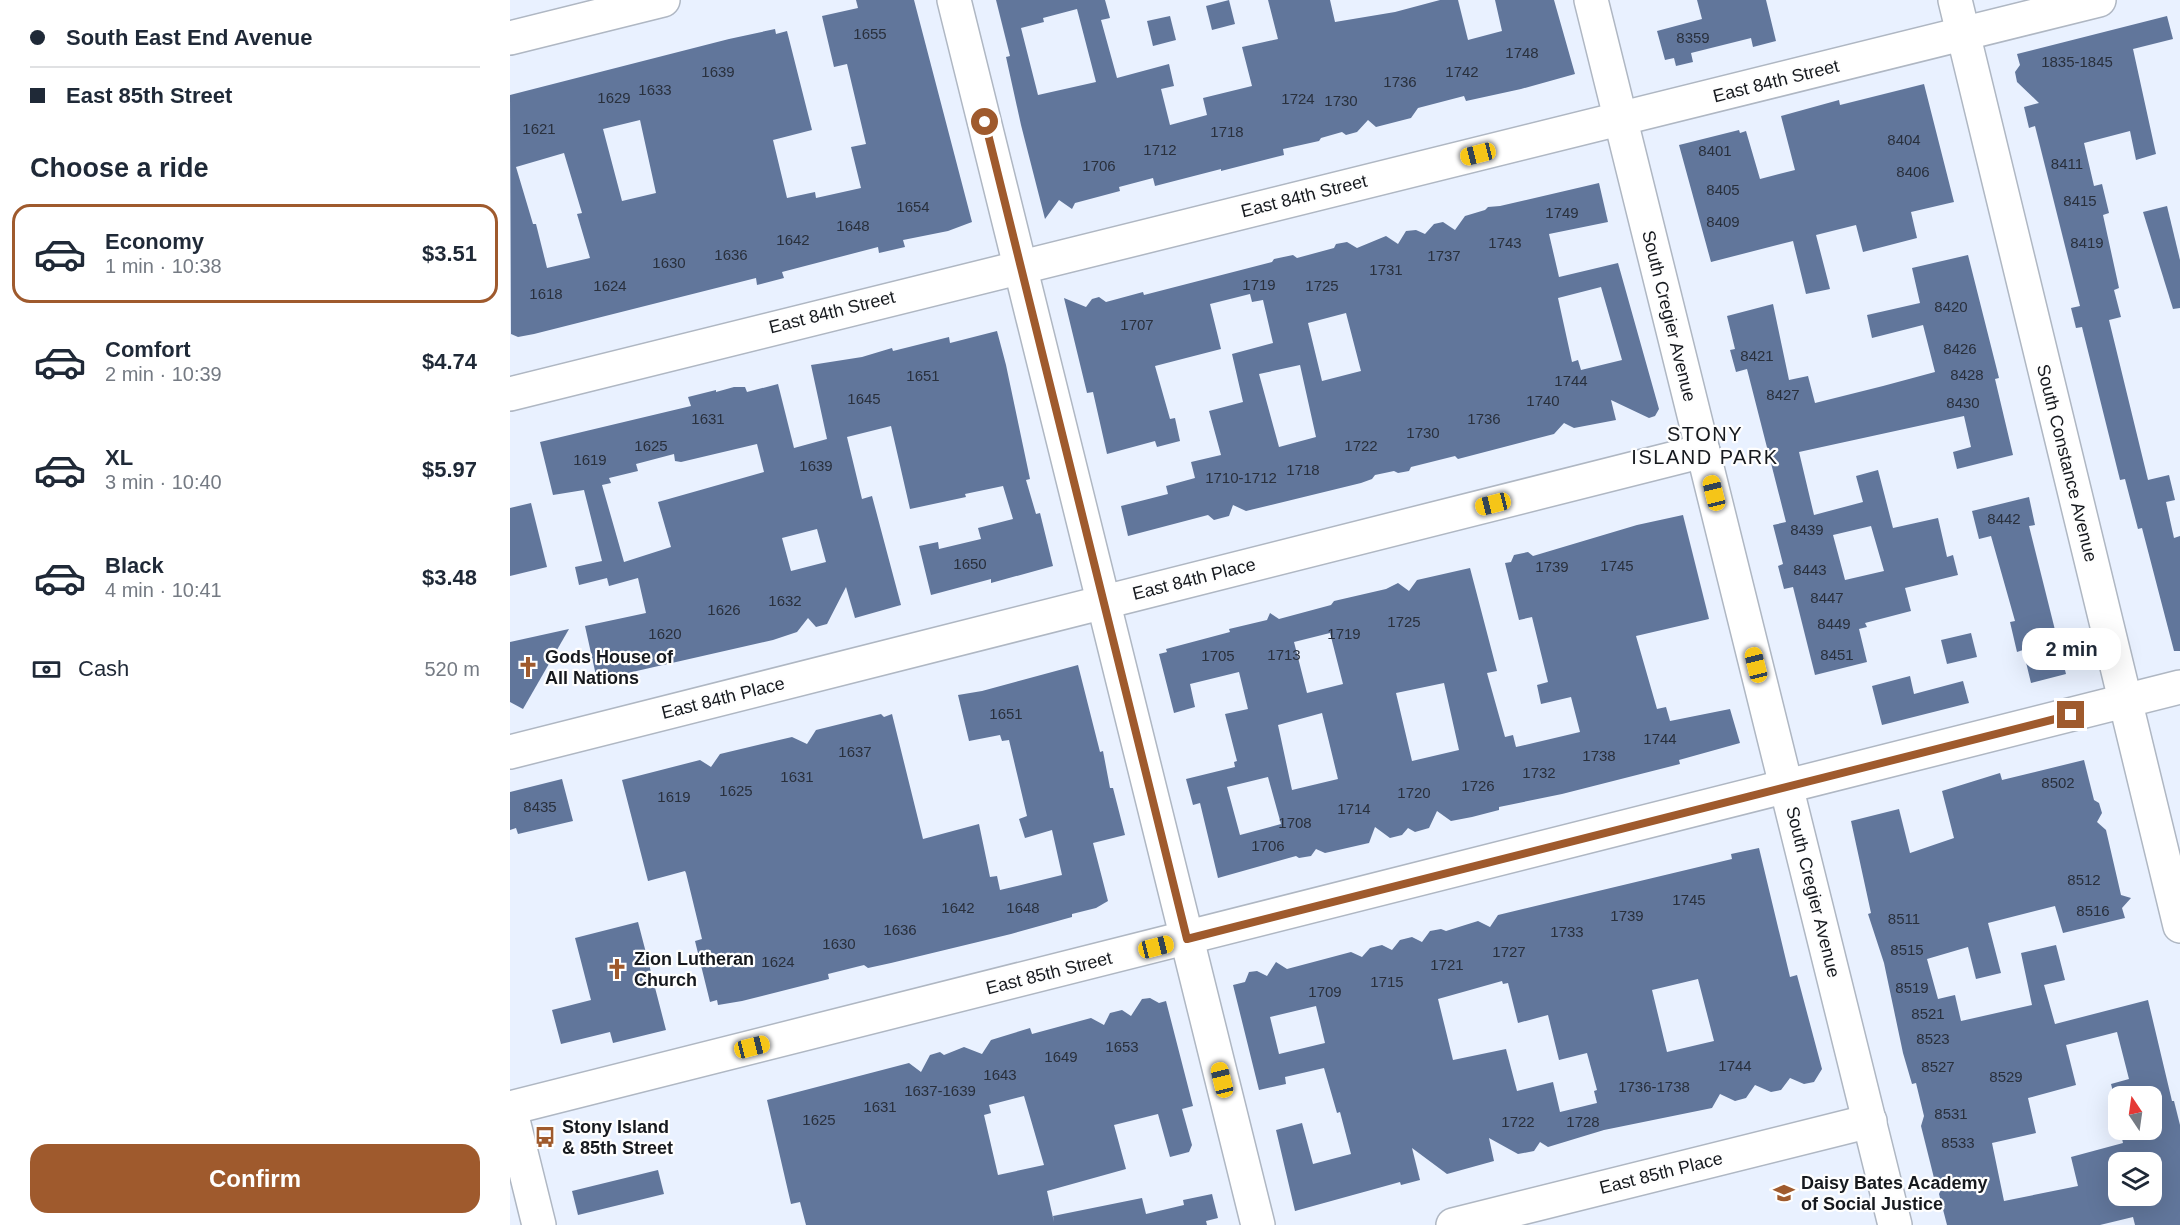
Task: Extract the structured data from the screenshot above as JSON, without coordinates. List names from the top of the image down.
{
  "streets": {
    "main road": [
      "East 84th Street",
      "South Cregier Avenue",
      "South Constance Avenue",
      "East 84th Place",
      "East 85th Street",
      "East 85th Place"
    ]
  },
  "crossings": [
    ["East 84th Street", "South Cregier Avenue"],
    ["East 84th Street", "South Constance Avenue"],
    ["South Cregier Avenue", "East 84th Place"],
    ["South Cregier Avenue", "East 85th Street"],
    ["South Cregier Avenue", "East 85th Place"],
    ["South Constance Avenue", "East 85th Street"]
  ],
  "districts": ["STONY ISLAND PARK"],
  "places": {
    "church": ["Gods House of All Nations", "Zion Lutheran Church"],
    "bus stop": ["Stony Island & 85th Street"],
    "school or university": ["Daisy Bates Academy of Social Justice"]
  },
  "house_numbers": [
    "1655",
    "8359",
    "1748",
    "1835-1845",
    "1639",
    "1742",
    "1736",
    "1633",
    "1629",
    "1724",
    "1730",
    "1621",
    "1718",
    "8404",
    "1712",
    "8401",
    "8411",
    "1706",
    "8406",
    "8405",
    "8415",
    "1654",
    "1749",
    "8409",
    "1648",
    "1642",
    "1743",
    "8419",
    "1636",
    "1737",
    "1630",
    "1731",
    "1719",
    "1624",
    "1725",
    "1618",
    "8420",
    "1707",
    "8426",
    "8421",
    "8428",
    "1651",
    "1744",
    "8427",
    "1645",
    "1740",
    "8430",
    "1631",
    "1736",
    "1730",
    "1625",
    "1722",
    "1619",
    "1639",
    "1718",
    "1710-1712",
    "8442",
    "8439",
    "1650",
    "1745",
    "1739",
    "8443",
    "8447",
    "1632",
    "1626",
    "1725",
    "8449",
    "1620",
    "1719",
    "1713",
    "8451",
    "1705",
    "1651",
    "1744",
    "1637",
    "1738",
    "1732",
    "1631",
    "8502",
    "1726",
    "1625",
    "1720",
    "1619",
    "8435",
    "1714",
    "1708",
    "1706",
    "8512",
    "1745",
    "1642",
    "1648",
    "8516",
    "1739",
    "8511",
    "1636",
    "1733",
    "1630",
    "8515",
    "1727",
    "1624",
    "1721",
    "1715",
    "8519",
    "1709",
    "8521",
    "8523",
    "1653",
    "1649",
    "1744",
    "8527",
    "1643",
    "8529",
    "1736-1738",
    "1637-1639",
    "1631",
    "8531",
    "1625",
    "1722",
    "1728",
    "8533"
  ],
  "north": "top",
  "page": {
    "banner": ["South East End Avenue", "East 85th Street"],
    "heading": "Choose a ride",
    "list": [
      {
        "name": "Economy",
        "note": "1 min · 10:38",
        "value": "$3.51"
      },
      {
        "name": "Comfort",
        "note": "2 min · 10:39",
        "value": "$4.74"
      },
      {
        "name": "XL",
        "note": "3 min · 10:40",
        "value": "$5.97"
      },
      {
        "name": "Black",
        "note": "4 min · 10:41",
        "value": "$3.48"
      }
    ],
    "bubble": "2 min",
    "pay": ["Cash", "520 m"],
    "buttons": "Confirm"
  }
}
